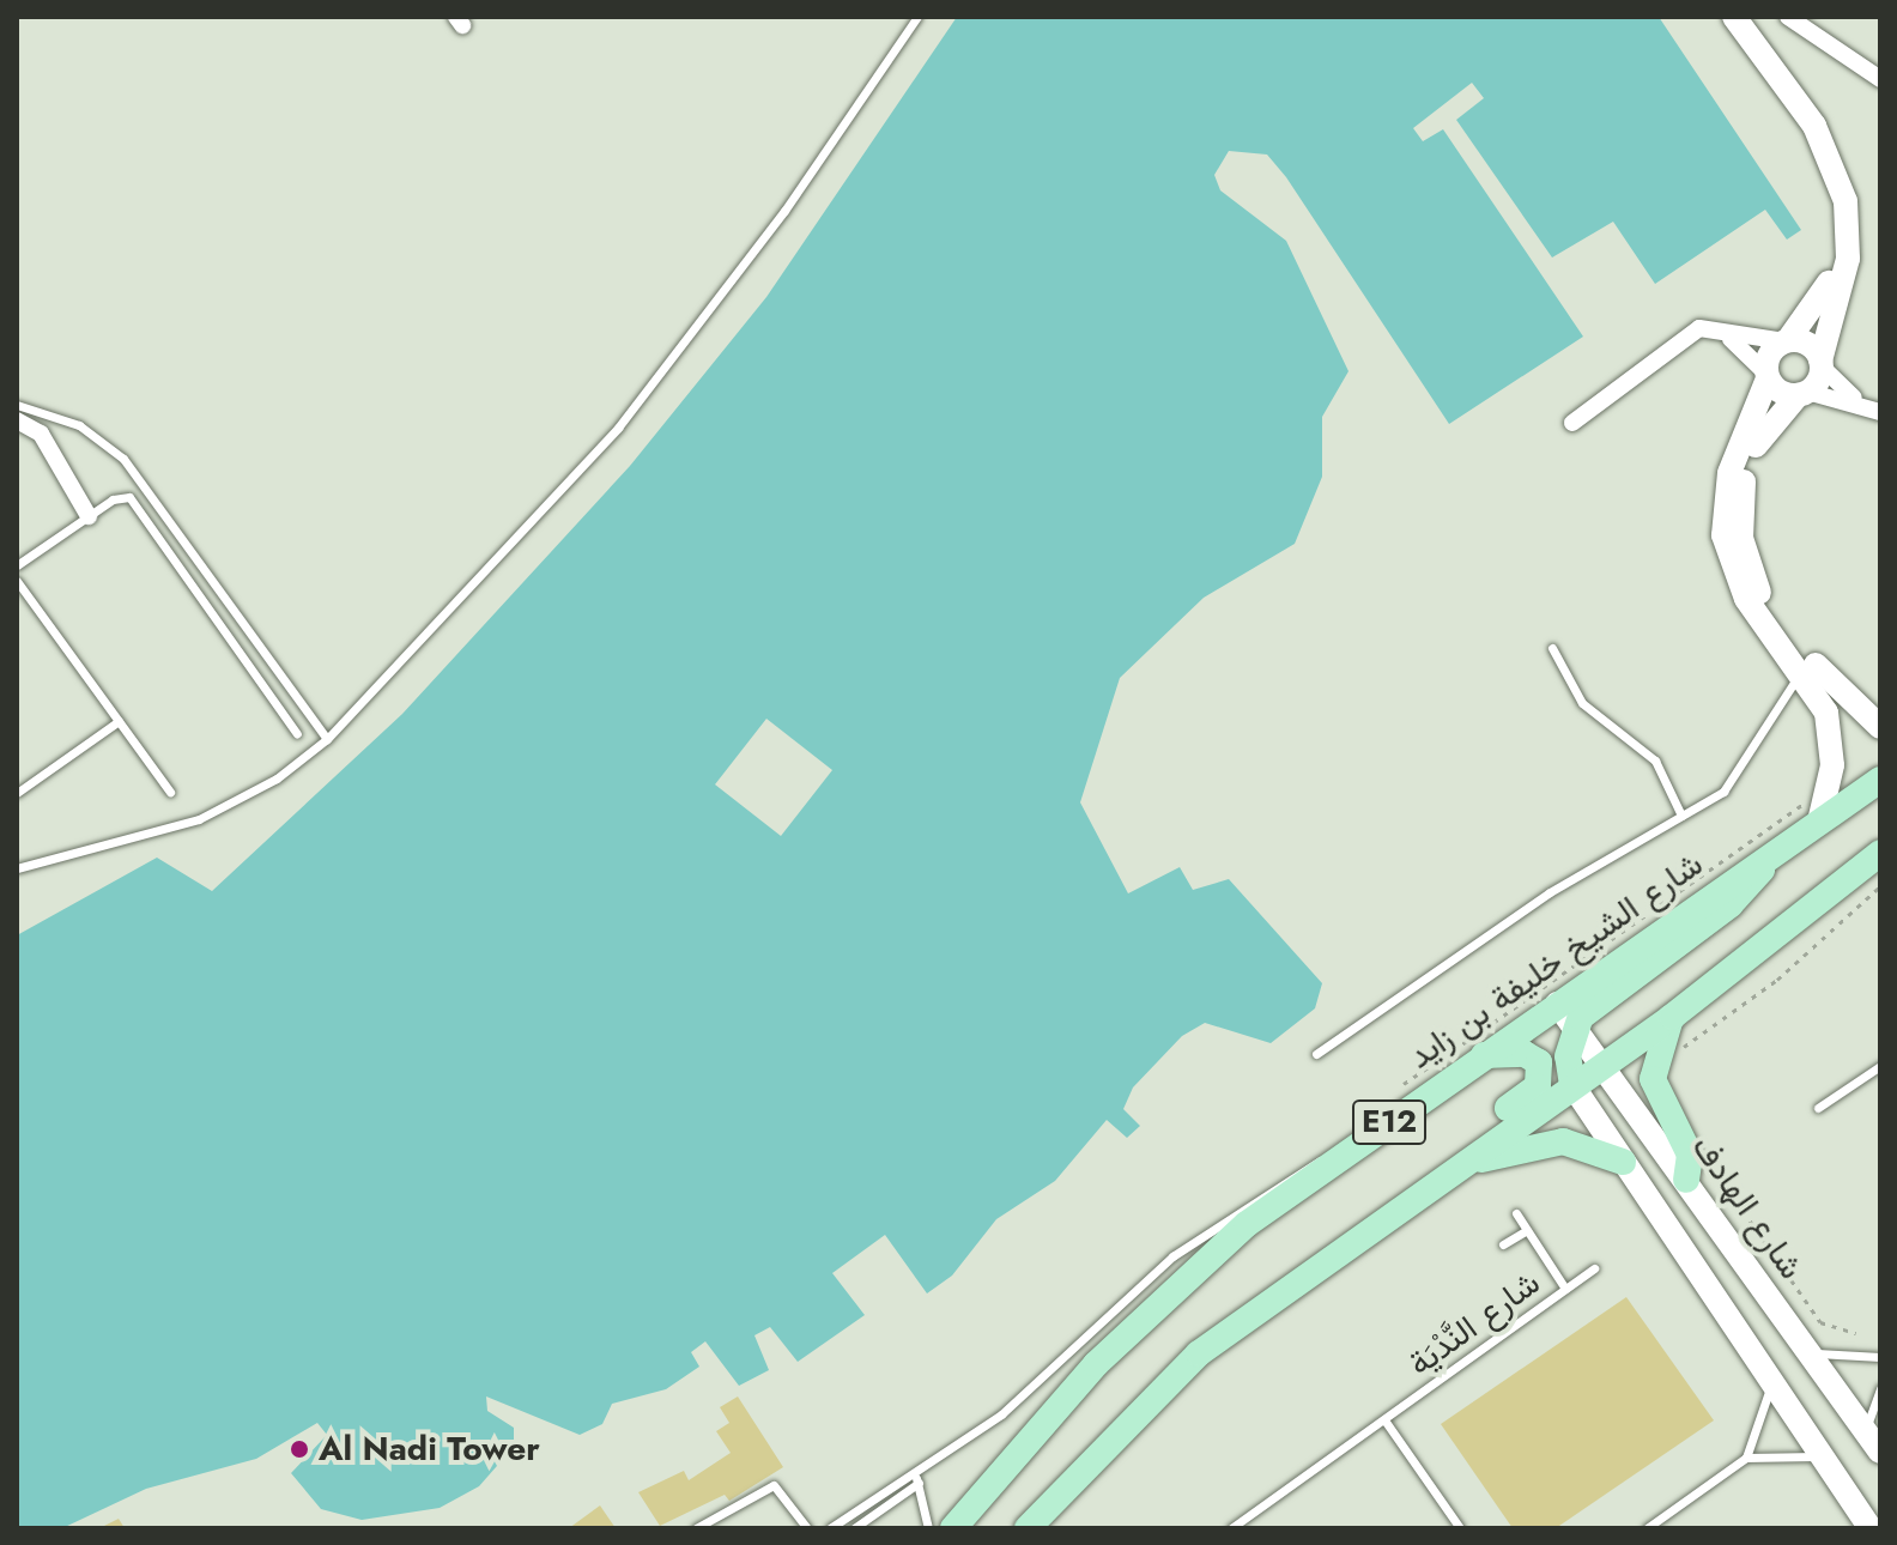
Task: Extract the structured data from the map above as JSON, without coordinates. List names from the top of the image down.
{
  "streets": {
    "main road": ["شارع الشيخ خليفة بن زايد", "E12"],
    "street": ["شارع الهادف"],
    "lane": ["شارع النَّدْيَة"]
  },
  "crossings": [
    ["شارع الشيخ خليفة بن زايد", "شارع الهادف"],
    ["E12", "شارع الهادف"]
  ],
  "places": ["Al Nadi Tower"]
}
